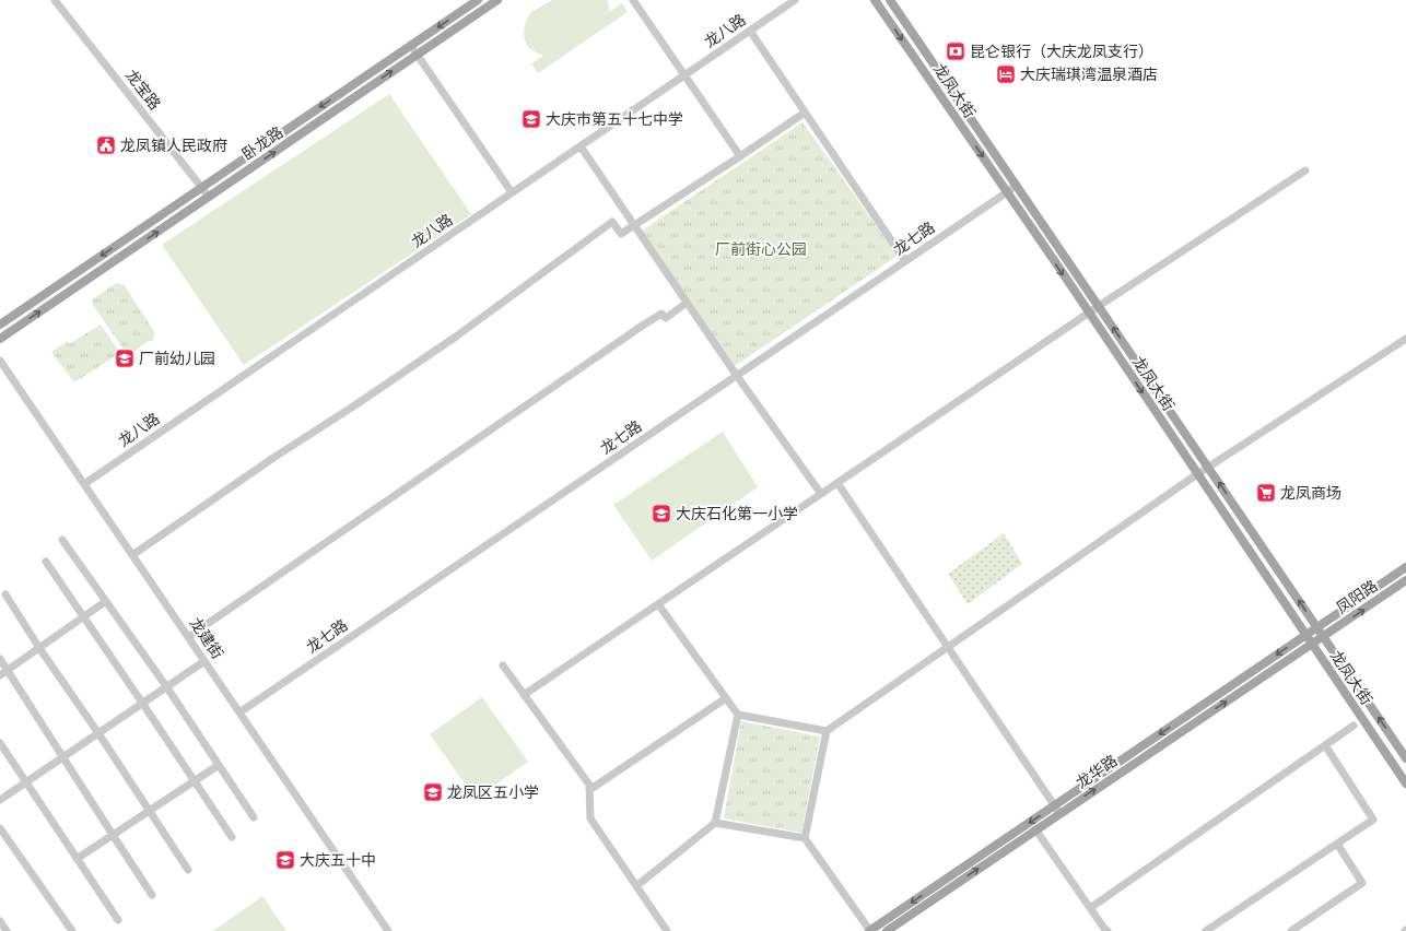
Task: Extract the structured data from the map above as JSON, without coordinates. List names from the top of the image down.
{
  "streets": {
    "main road": [
      "龙凤大街",
      "卧龙路",
      "凤阳路",
      "龙华路"
    ],
    "street": [
      "龙八路",
      "龙宝路",
      "龙七路",
      "龙建街"
    ]
  },
  "crossings": [
    ["龙八路", "龙建街"],
    ["龙宝路", "卧龙路"],
    ["龙凤大街", "龙七路"],
    ["龙凤大街", "凤阳路"],
    ["龙凤大街", "龙华路"],
    ["龙七路", "龙建街"],
    ["凤阳路", "龙华路"]
  ],
  "parks": ["厂前街心公园"],
  "places": {
    "bank": ["昆仑银行（大庆龙凤支行）"],
    "hotel": ["大庆瑞琪湾温泉酒店"],
    "school or university": [
      "大庆市第五十七中学",
      "厂前幼儿园",
      "大庆石化第一小学",
      "龙凤区五小学",
      "大庆五十中"
    ],
    "public building": ["龙凤镇人民政府"],
    "supermarket": ["龙凤商场"]
  }
}
